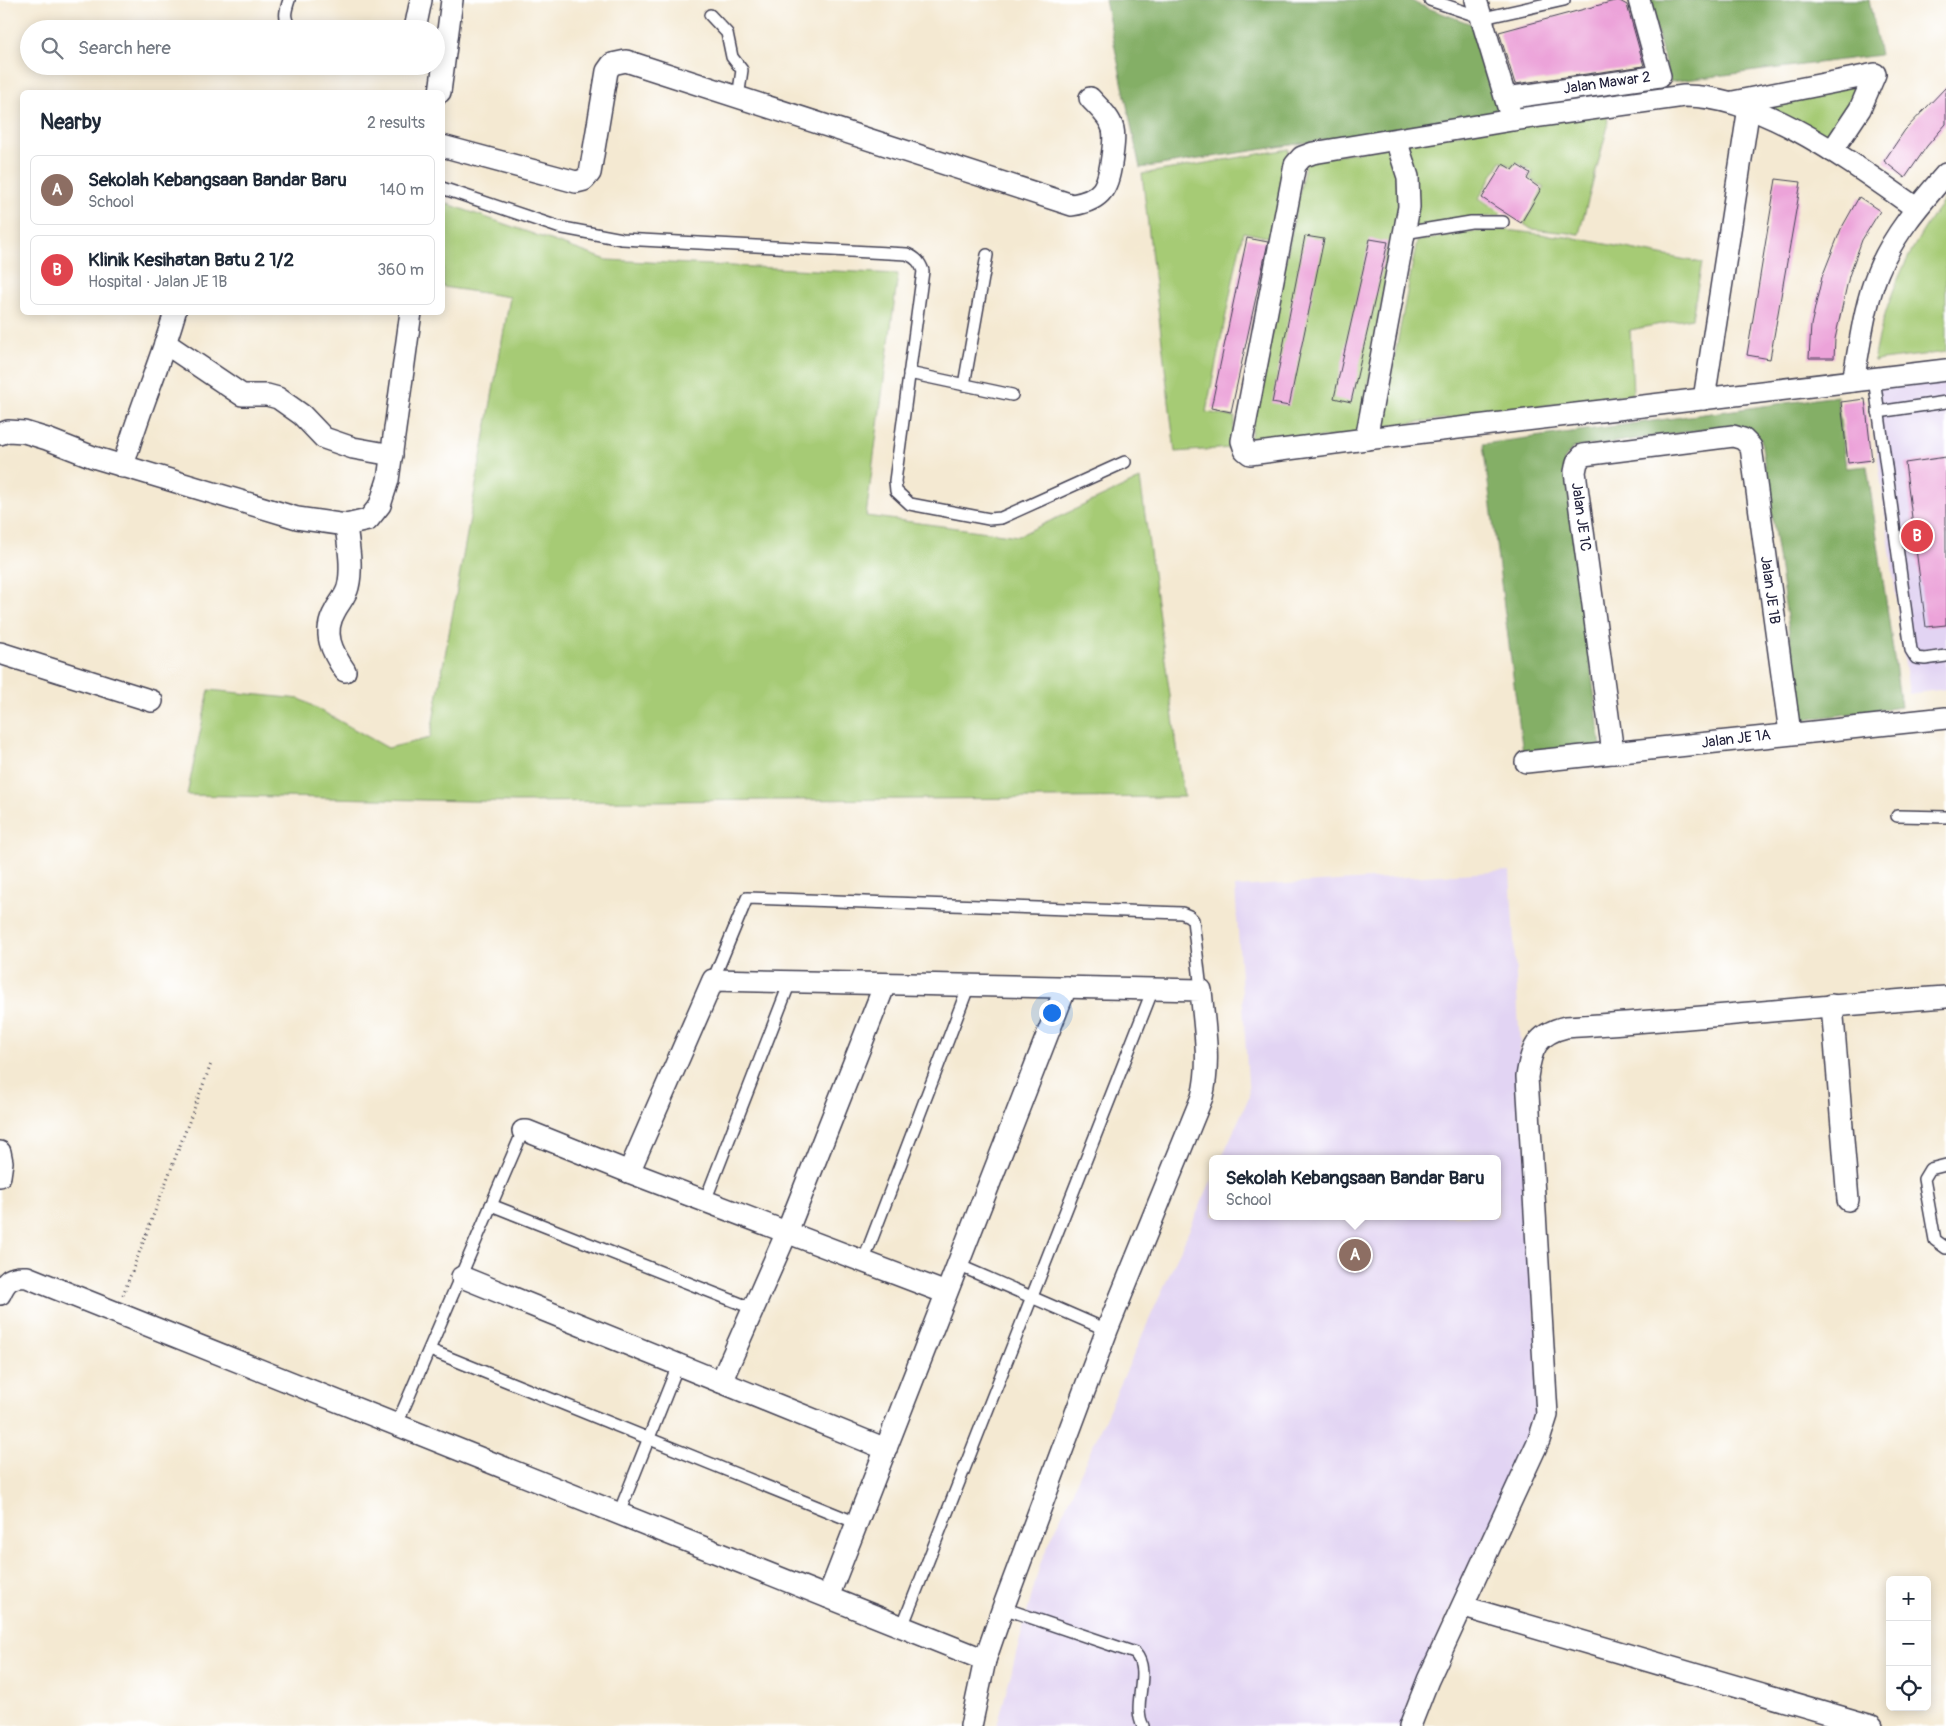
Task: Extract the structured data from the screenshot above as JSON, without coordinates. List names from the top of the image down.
{
  "streets": {
    "street": [
      "Jalan Mawar 2",
      "Jalan JE 1C",
      "Jalan JE 1B",
      "Jalan JE 1A"
    ]
  },
  "crossings": [
    ["Jalan JE 1C", "Jalan JE 1B"],
    ["Jalan JE 1C", "Jalan JE 1A"],
    ["Jalan JE 1B", "Jalan JE 1A"]
  ],
  "page": {
    "search": "Search here",
    "heading": ["Nearby", "2 results"],
    "list": [
      {
        "mark": "A",
        "name": "Sekolah Kebangsaan Bandar Baru",
        "note": "School",
        "value": "140 m"
      },
      {
        "mark": "B",
        "name": "Klinik Kesihatan Batu 2 1/2",
        "note": "Hospital · Jalan JE 1B",
        "value": "360 m"
      }
    ],
    "pins": ["B", "A"],
    "popup": ["Sekolah Kebangsaan Bandar Baru", "School"],
    "map_buttons": ["+", "−"]
  }
}
